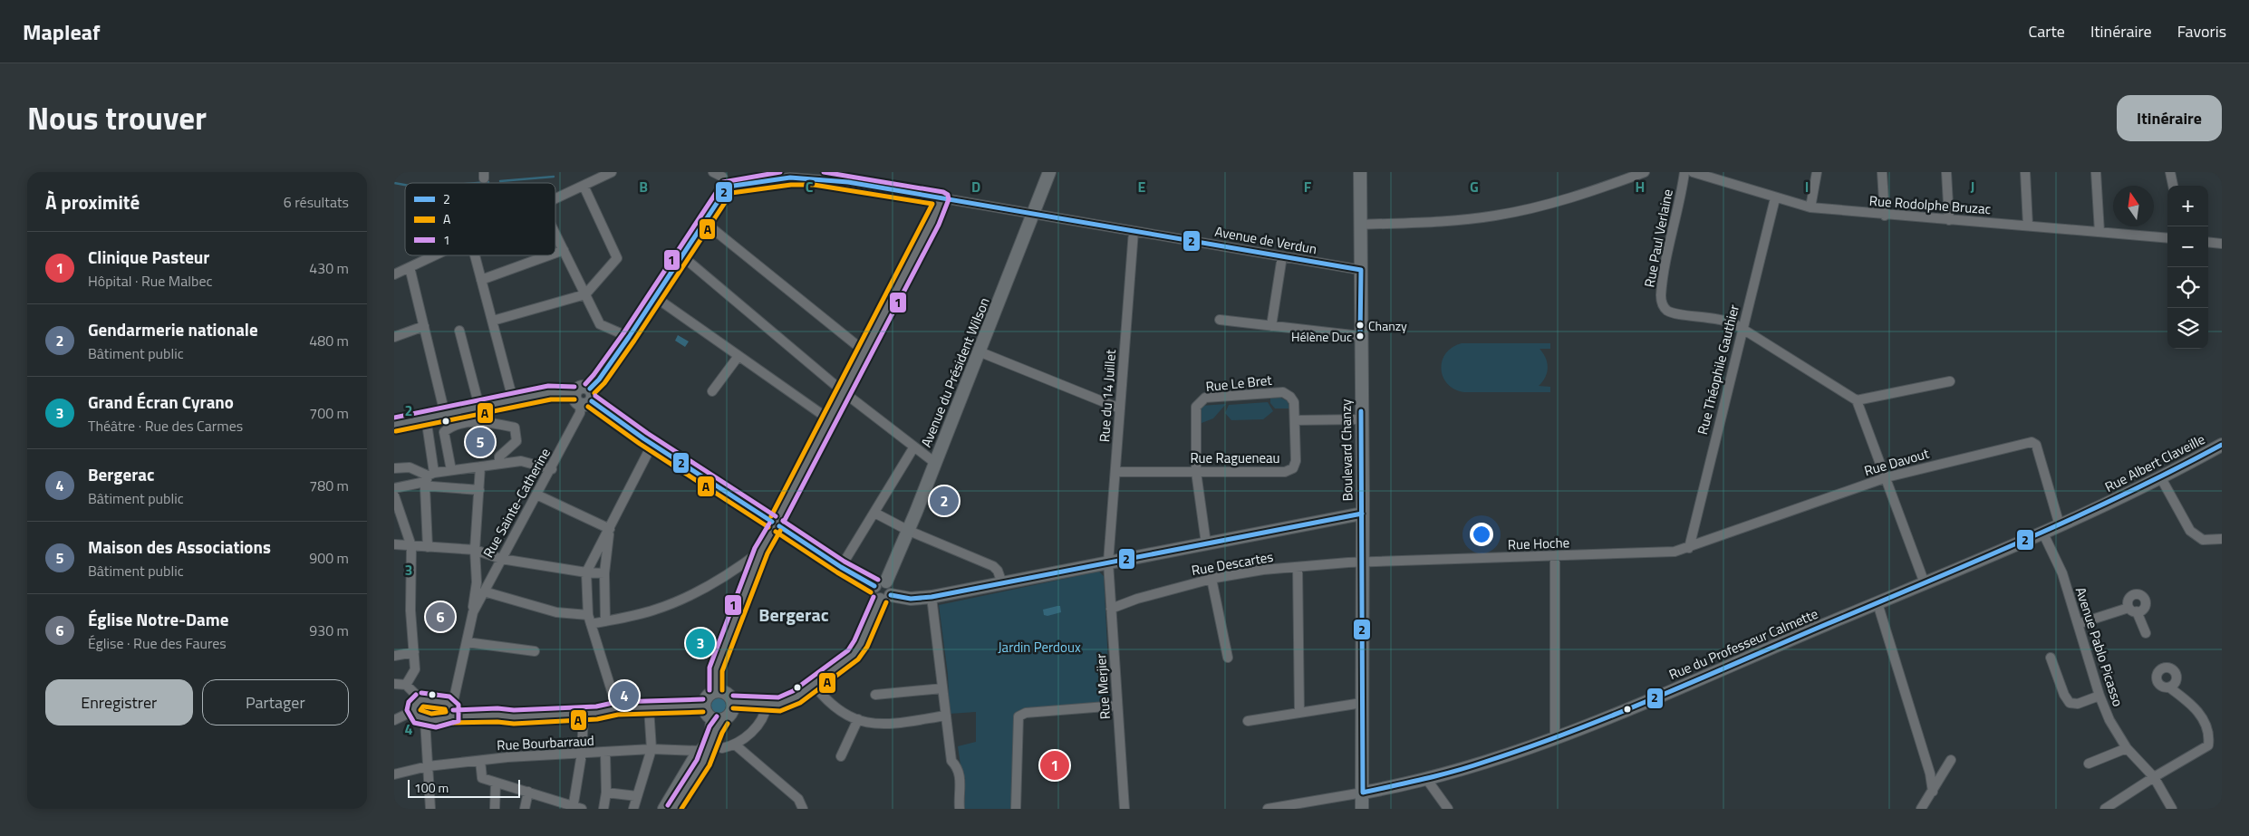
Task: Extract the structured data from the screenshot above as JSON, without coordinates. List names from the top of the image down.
{
  "streets": {
    "main road": [
      "Avenue du Président Wilson",
      "Boulevard Chanzy",
      "Rue Albert Claveille",
      "Rue du Professeur Calmette"
    ],
    "street": [
      "Rue Rodolphe Bruzac",
      "Rue Paul Verlaine",
      "Avenue de Verdun",
      "Rue Théophile Gauthier",
      "Rue Le Bret",
      "Rue du 14 Juillet",
      "Rue Ragueneau",
      "Rue Davout",
      "Rue Sainte-Catherine",
      "Rue Hoche",
      "Rue Descartes",
      "Avenue Pablo Picasso",
      "Rue Merjier",
      "Rue Bourbarraud"
    ]
  },
  "crossings": [
    ["Rue Rodolphe Bruzac", "Rue Théophile Gauthier"],
    ["Rue Paul Verlaine", "Rue Théophile Gauthier"],
    ["Avenue de Verdun", "Avenue du Président Wilson"],
    ["Avenue de Verdun", "Rue du 14 Juillet"],
    ["Avenue de Verdun", "Boulevard Chanzy"],
    ["Rue Théophile Gauthier", "Rue Davout"],
    ["Rue Théophile Gauthier", "Rue Hoche"],
    ["Rue Le Bret", "Rue Ragueneau"],
    ["Rue du 14 Juillet", "Rue Ragueneau"],
    ["Rue du 14 Juillet", "Rue Merjier"],
    ["Boulevard Chanzy", "Rue Hoche"],
    ["Boulevard Chanzy", "Rue Descartes"],
    ["Boulevard Chanzy", "Rue du Professeur Calmette"],
    ["Rue Davout", "Rue Hoche"],
    ["Rue Davout", "Rue du Professeur Calmette"],
    ["Rue Albert Claveille", "Rue du Professeur Calmette"],
    ["Rue Hoche", "Rue Descartes"],
    ["Rue Descartes", "Rue Merjier"],
    ["Rue du Professeur Calmette", "Avenue Pablo Picasso"]
  ],
  "districts": ["Bergerac"],
  "parks": ["Jardin Perdoux"],
  "places": ["Chanzy", "Hélène Duc"],
  "lines": ["transit line 1", "transit line 2", "transit line A"],
  "legend": ["2", "A", "1"],
  "scale_bar": "100 m",
  "north": "top",
  "page": {
    "header": "Mapleaf",
    "nav": ["Carte", "Itinéraire", "Favoris"],
    "title": "Nous trouver",
    "buttons": [
      "Itinéraire",
      ["Enregistrer", "Partager"]
    ],
    "heading": ["À proximité", "6 résultats"],
    "map_buttons": ["+", "−"],
    "list": [
      {
        "mark": "1",
        "name": "Clinique Pasteur",
        "note": "Hôpital · Rue Malbec",
        "value": "430 m"
      },
      {
        "mark": "2",
        "name": "Gendarmerie nationale",
        "note": "Bâtiment public",
        "value": "480 m"
      },
      {
        "mark": "3",
        "name": "Grand Écran Cyrano",
        "note": "Théâtre · Rue des Carmes",
        "value": "700 m"
      },
      {
        "mark": "4",
        "name": "Bergerac",
        "note": "Bâtiment public",
        "value": "780 m"
      },
      {
        "mark": "5",
        "name": "Maison des Associations",
        "note": "Bâtiment public",
        "value": "900 m"
      },
      {
        "mark": "6",
        "name": "Église Notre-Dame",
        "note": "Église · Rue des Faures",
        "value": "930 m"
      }
    ],
    "pins": [
      "5",
      "2",
      "6",
      "3",
      "4",
      "1"
    ],
    "scale": "100 m"
  },
  "grid": {
    "columns": [
      "B",
      "C",
      "D",
      "E",
      "F",
      "G",
      "H",
      "I",
      "J"
    ],
    "rows": ["2", "3", "4"]
  }
}
